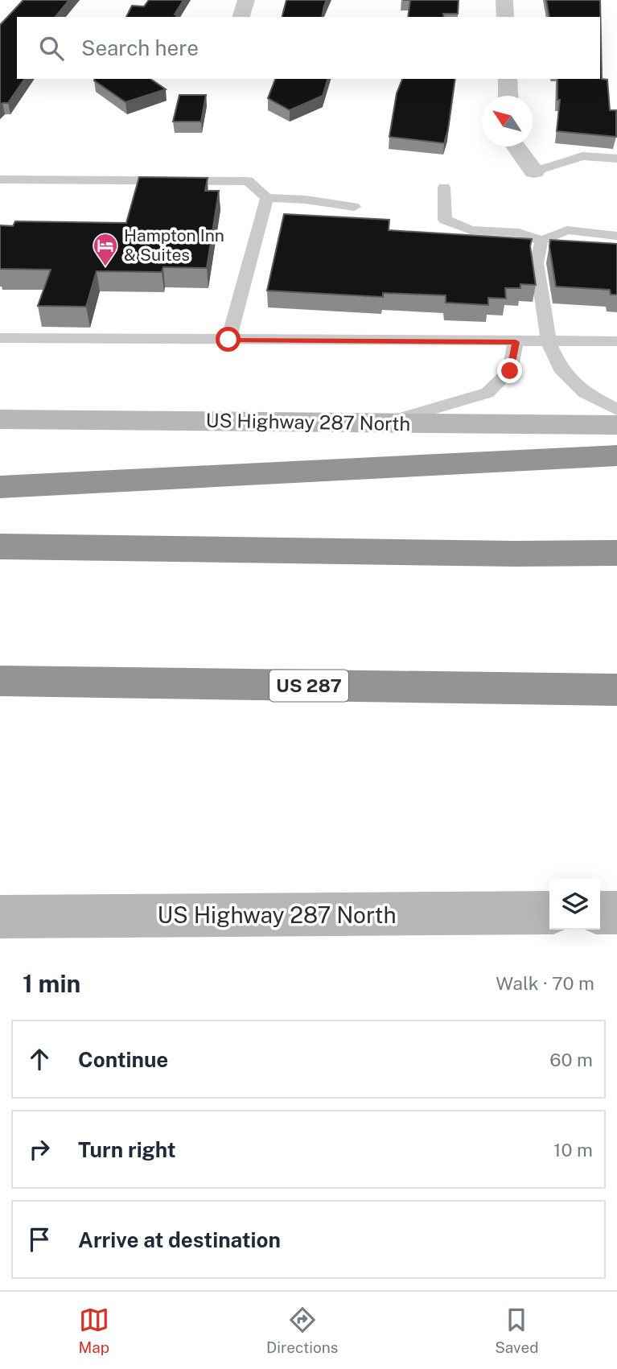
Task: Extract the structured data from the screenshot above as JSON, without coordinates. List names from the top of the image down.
{
  "streets": {
    "highway": ["US 287"],
    "main road": ["US Highway 287 North"]
  },
  "places": {
    "hotel": ["Hampton Inn & Suites"]
  },
  "north": "top left",
  "page": {
    "search": "Search here",
    "heading": ["1 min", "Walk · 70 m"],
    "list": [
      ["Continue", "60 m"],
      ["Turn right", "10 m"],
      "Arrive at destination"
    ],
    "nav": ["Map", "Directions", "Saved"]
  }
}
